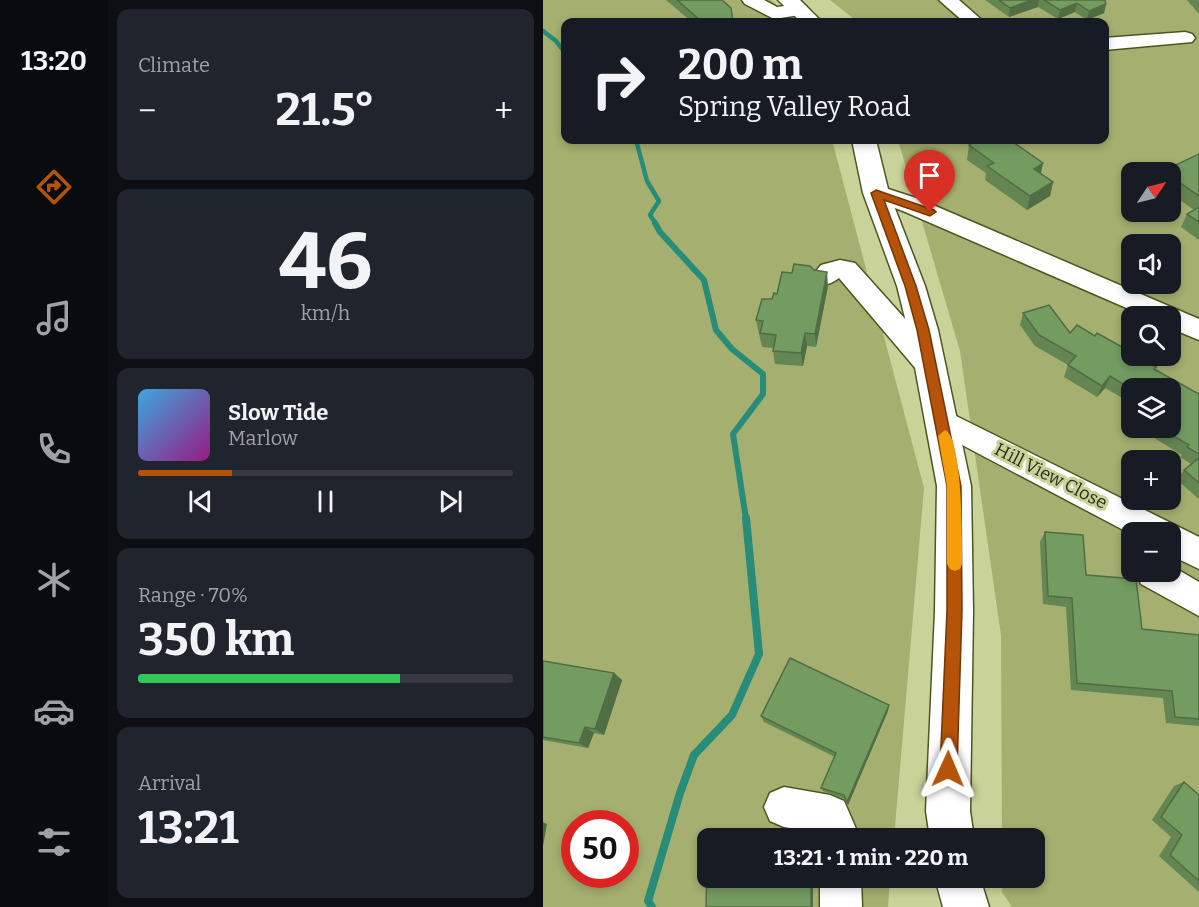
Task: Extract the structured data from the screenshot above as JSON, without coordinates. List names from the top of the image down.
{
  "streets": {
    "street": ["Hill View Close"]
  },
  "north": "top right",
  "page": {
    "tabs": "13:20",
    "tile": [
      "Climate",
      ["46", "km/h"],
      ["Range · 70%", "350 km"],
      ["Arrival", "13:21"]
    ],
    "turn": ["200 m", "Spring Valley Road"],
    "heat": ["−", "21.5°", "+"],
    "map_buttons": ["+", "−"],
    "song": ["Slow Tide", "Marlow"],
    "limit": "50",
    "trip": "13:21 · 1 min · 220 m"
  }
}
